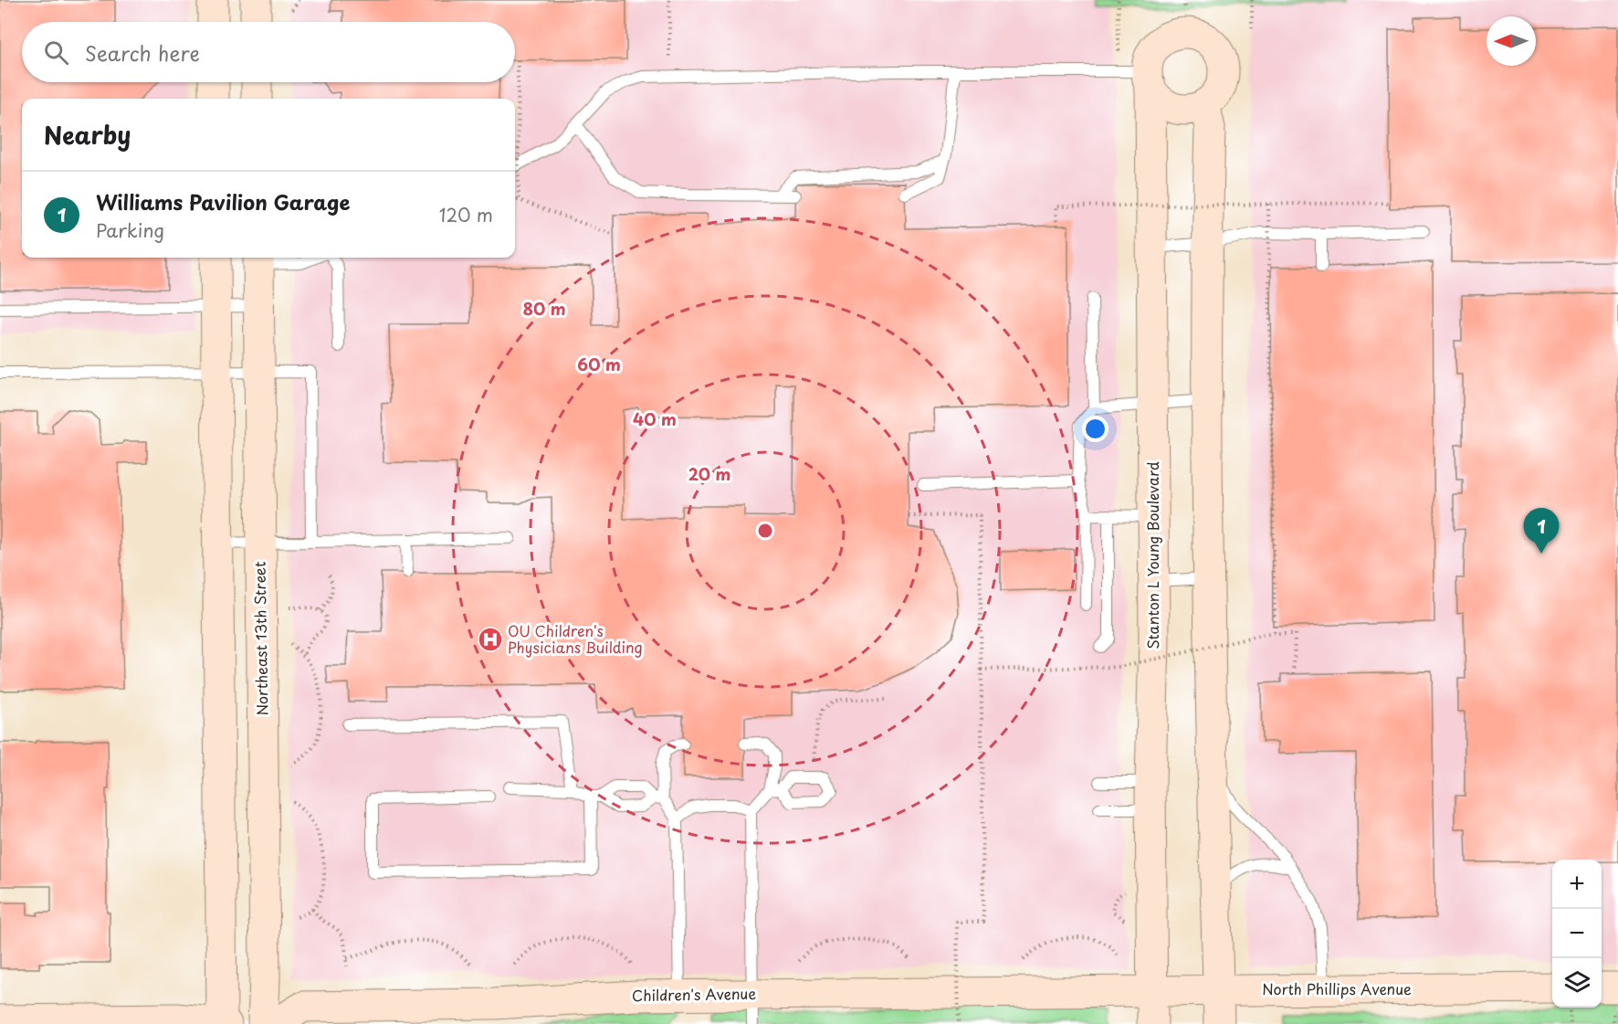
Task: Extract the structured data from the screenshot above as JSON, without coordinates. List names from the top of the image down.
{
  "streets": {
    "main road": [
      "Stanton L Young Boulevard",
      "Northeast 13th Street",
      "North Phillips Avenue",
      "Children's Avenue"
    ]
  },
  "crossings": [
    ["Stanton L Young Boulevard", "North Phillips Avenue"],
    ["North Phillips Avenue", "Children's Avenue"]
  ],
  "places": {
    "hospital": ["OU Children's Physicians Building"]
  },
  "north": "left",
  "page": {
    "search": "Search here",
    "heading": "Nearby",
    "list": [
      {
        "mark": "1",
        "name": "Williams Pavilion Garage",
        "note": "Parking",
        "value": "120 m"
      }
    ],
    "pins": "1",
    "map_buttons": ["+", "−"]
  },
  "rings": [
    "80 m",
    "60 m",
    "40 m",
    "20 m"
  ]
}
